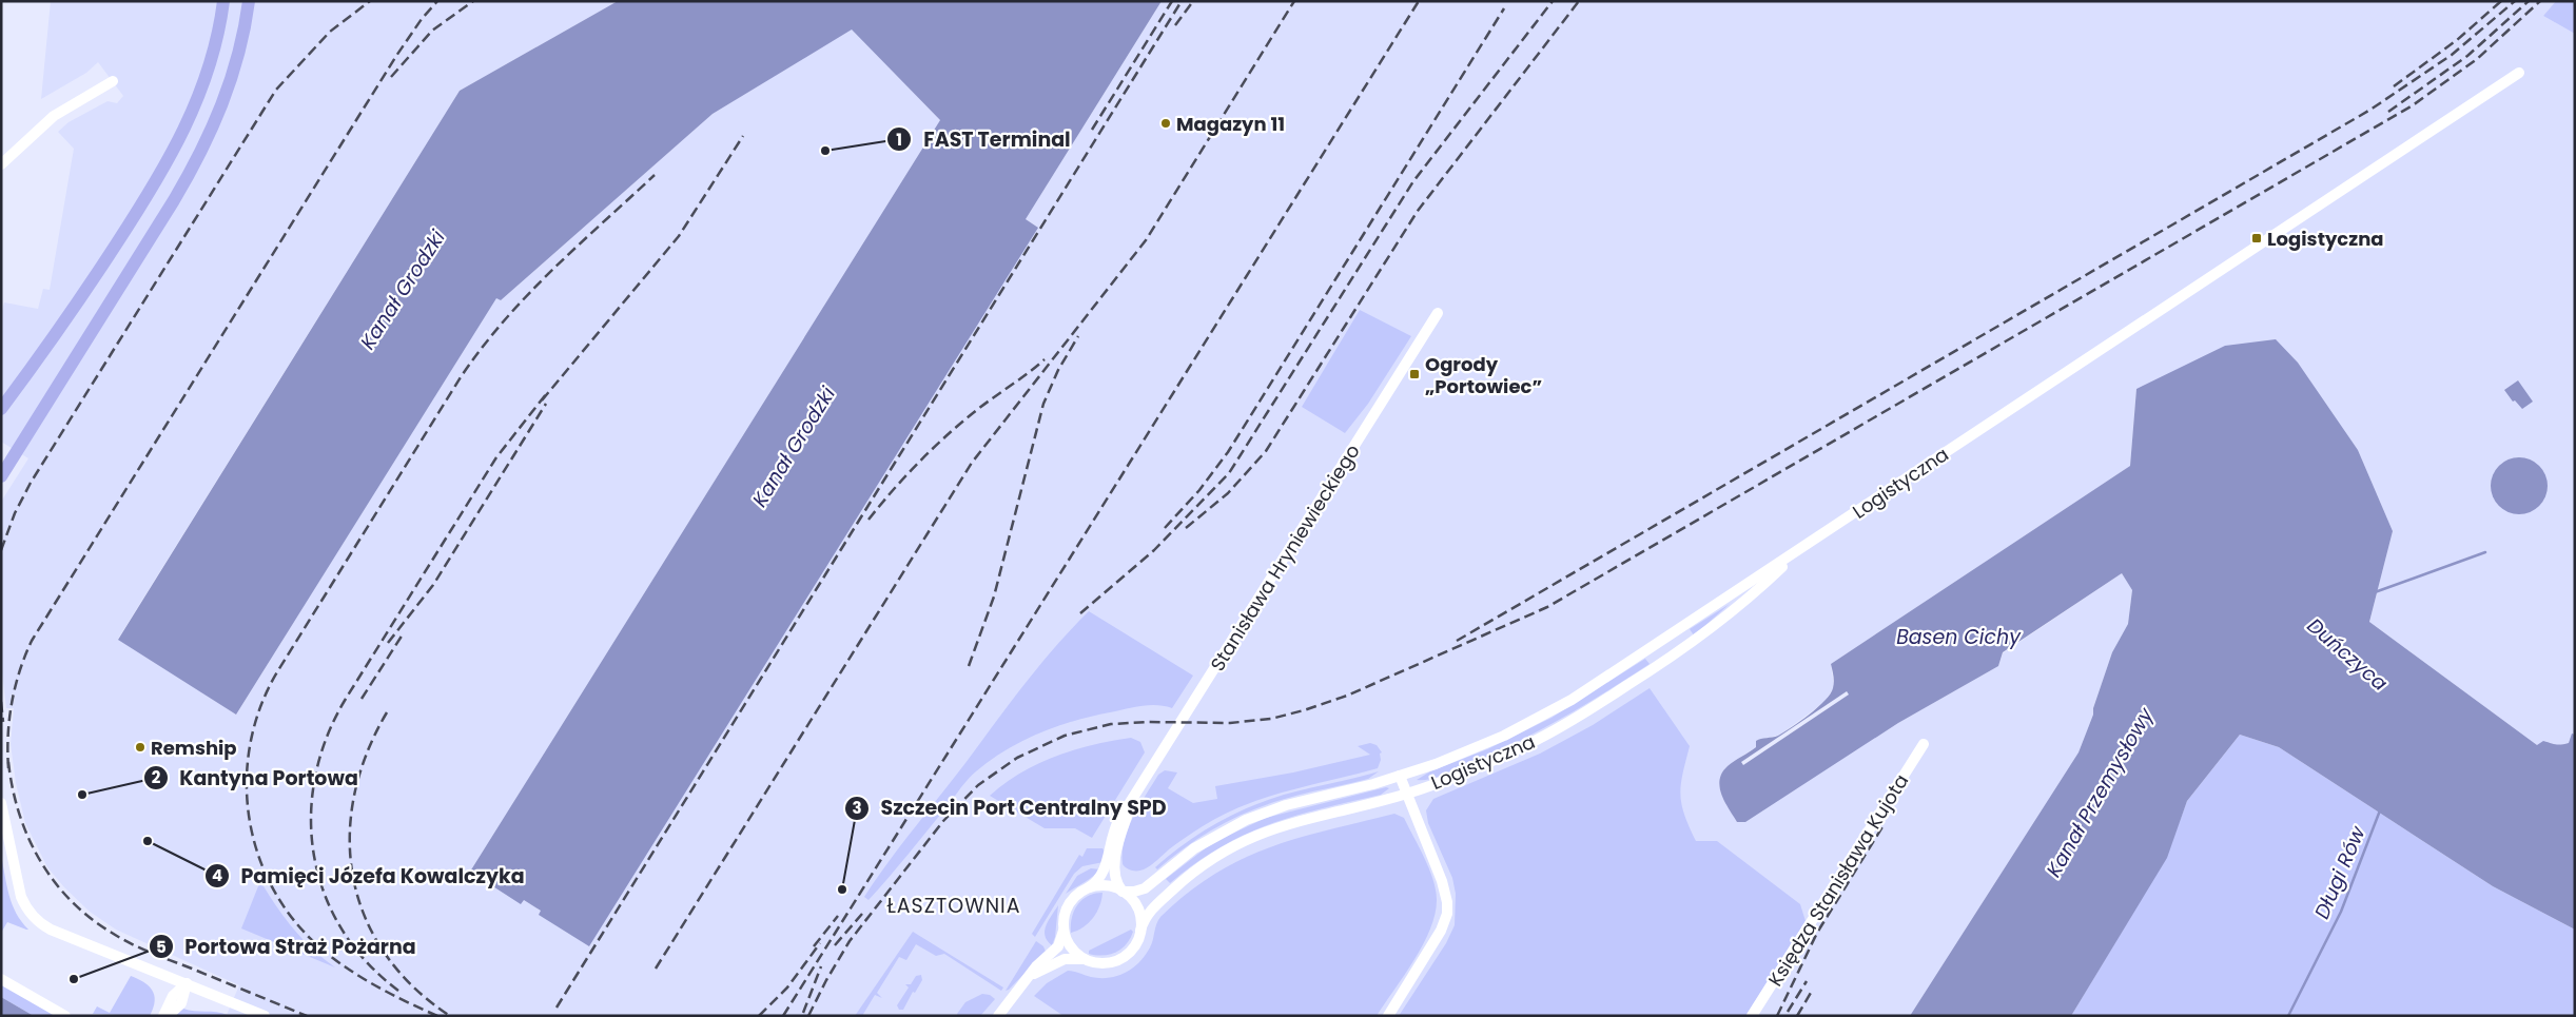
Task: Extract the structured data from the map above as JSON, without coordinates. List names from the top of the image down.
{
  "streets": {
    "street": ["Logistyczna", "Stanisława Hryniewieckiego", "Księdza Stanisława Kujota"]
  },
  "crossings": [
    ["Logistyczna", "Stanisława Hryniewieckiego"]
  ],
  "districts": ["ŁASZTOWNIA"],
  "water": [
    "Kanał Grodzki",
    "Basen Cichy",
    "Duńczyca",
    "Kanał Przemysłowy",
    "Długi Rów"
  ],
  "places": {
    "other": [
      "Magazyn 11",
      "FAST Terminal",
      "Remship",
      "Kantyna Portowa",
      "Pamięci Józefa Kowalczyka",
      "Szczecin Port Centralny SPD",
      "Portowa Straż Pożarna"
    ],
    "transit": ["Logistyczna", "Ogrody „Portowiec”"]
  }
}
